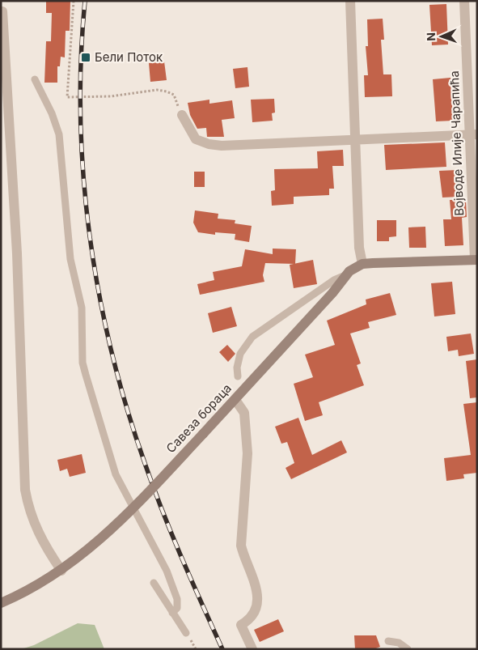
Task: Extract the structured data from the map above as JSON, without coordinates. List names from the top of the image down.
{
  "streets": {
    "street": ["Војводе Илије Чарапића", "Савеза бораца"]
  },
  "places": {
    "transit": ["Бели Поток"]
  },
  "north": "left"
}
